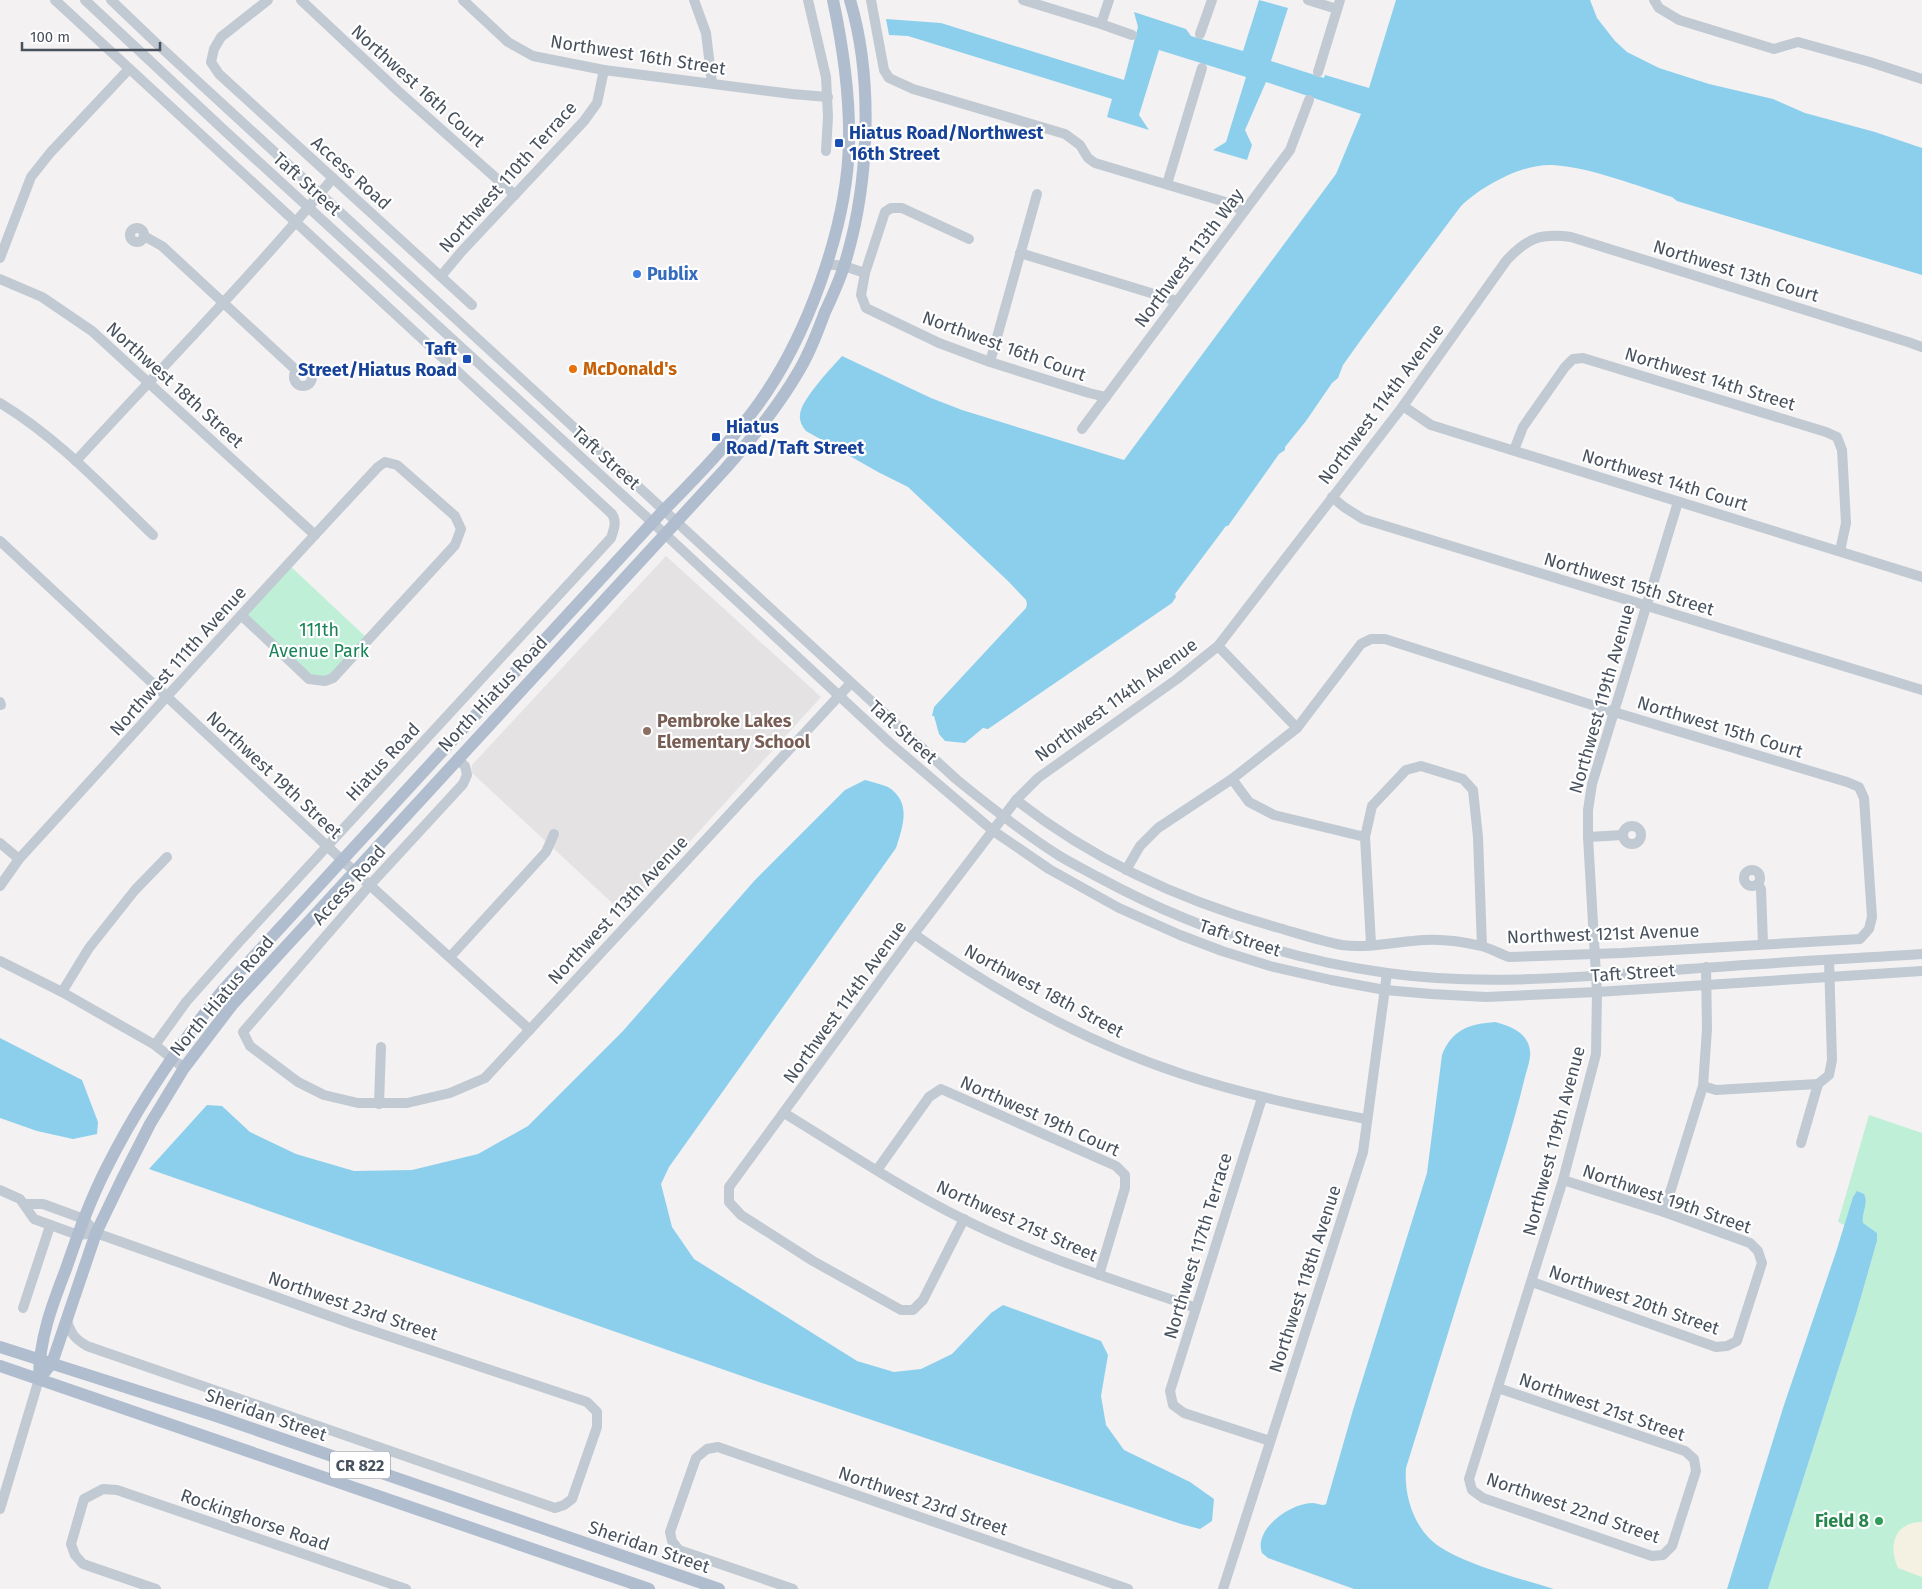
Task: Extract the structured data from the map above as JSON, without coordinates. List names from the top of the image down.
{
  "streets": {
    "main road": ["North Hiatus Road", "Sheridan Street", "CR 822"],
    "street": [
      "Northwest 16th Street",
      "Northwest 16th Court",
      "Access Road",
      "Northwest 110th Terrace",
      "Taft Street",
      "Northwest 113th Way",
      "Northwest 13th Court",
      "Northwest 14th Street",
      "Northwest 18th Street",
      "Northwest 114th Avenue",
      "Northwest 14th Court",
      "Northwest 15th Street",
      "Northwest 111th Avenue",
      "Northwest 119th Avenue",
      "Northwest 15th Court",
      "Hiatus Road",
      "Northwest 19th Street",
      "Northwest 113th Avenue",
      "Northwest 121st Avenue",
      "Northwest 19th Court",
      "Northwest 21st Street",
      "Northwest 117th Terrace",
      "Northwest 118th Avenue",
      "Northwest 20th Street",
      "Northwest 23rd Street",
      "Northwest 22nd Street",
      "Rockinghorse Road"
    ]
  },
  "crossings": [
    ["Northwest 16th Street", "Northwest 110th Terrace"],
    ["Northwest 16th Court", "Northwest 110th Terrace"],
    ["Northwest 16th Court", "Northwest 113th Way"],
    ["Access Road", "Northwest 110th Terrace"],
    ["Access Road", "North Hiatus Road"],
    ["Access Road", "Northwest 19th Street"],
    ["Access Road", "Northwest 113th Avenue"],
    ["Taft Street", "Northwest 114th Avenue"],
    ["Taft Street", "North Hiatus Road"],
    ["Taft Street", "Northwest 119th Avenue"],
    ["Taft Street", "Hiatus Road"],
    ["Taft Street", "Northwest 113th Avenue"],
    ["Taft Street", "Northwest 118th Avenue"],
    ["Northwest 13th Court", "Northwest 114th Avenue"],
    ["Northwest 14th Street", "Northwest 14th Court"],
    ["Northwest 18th Street", "Northwest 114th Avenue"],
    ["Northwest 18th Street", "Northwest 111th Avenue"],
    ["Northwest 18th Street", "Northwest 117th Terrace"],
    ["Northwest 18th Street", "Northwest 118th Avenue"],
    ["Northwest 114th Avenue", "Northwest 14th Court"],
    ["Northwest 114th Avenue", "Northwest 15th Street"],
    ["Northwest 114th Avenue", "Northwest 121st Avenue"],
    ["Northwest 114th Avenue", "Northwest 21st Street"],
    ["Northwest 14th Court", "Northwest 119th Avenue"],
    ["Northwest 15th Street", "Northwest 119th Avenue"],
    ["Northwest 111th Avenue", "Northwest 19th Street"],
    ["North Hiatus Road", "Northwest 19th Street"],
    ["North Hiatus Road", "Northwest 23rd Street"],
    ["North Hiatus Road", "Sheridan Street"],
    ["North Hiatus Road", "CR 822"],
    ["Northwest 119th Avenue", "Northwest 15th Court"],
    ["Northwest 119th Avenue", "Northwest 19th Street"],
    ["Northwest 119th Avenue", "Northwest 121st Avenue"],
    ["Northwest 119th Avenue", "Northwest 21st Street"],
    ["Northwest 119th Avenue", "Northwest 20th Street"],
    ["Northwest 119th Avenue", "Northwest 22nd Street"],
    ["Northwest 15th Court", "Northwest 121st Avenue"],
    ["Hiatus Road", "Northwest 19th Street"],
    ["Northwest 19th Street", "Northwest 113th Avenue"],
    ["Northwest 19th Street", "Northwest 20th Street"],
    ["Northwest 19th Court", "Northwest 21st Street"],
    ["Northwest 21st Street", "Northwest 117th Terrace"],
    ["Northwest 21st Street", "Northwest 22nd Street"],
    ["Northwest 117th Terrace", "Northwest 118th Avenue"],
    ["Northwest 23rd Street", "Sheridan Street"]
  ],
  "parks": ["111th Avenue Park"],
  "places": {
    "transit": ["Hiatus Road/Northwest 16th Street", "Taft Street/Hiatus Road", "Hiatus Road/Taft Street"],
    "other": [
      "Publix",
      "McDonald's",
      "Pembroke Lakes Elementary School",
      "Field 8"
    ]
  },
  "scale_bar": "100 m"
}
